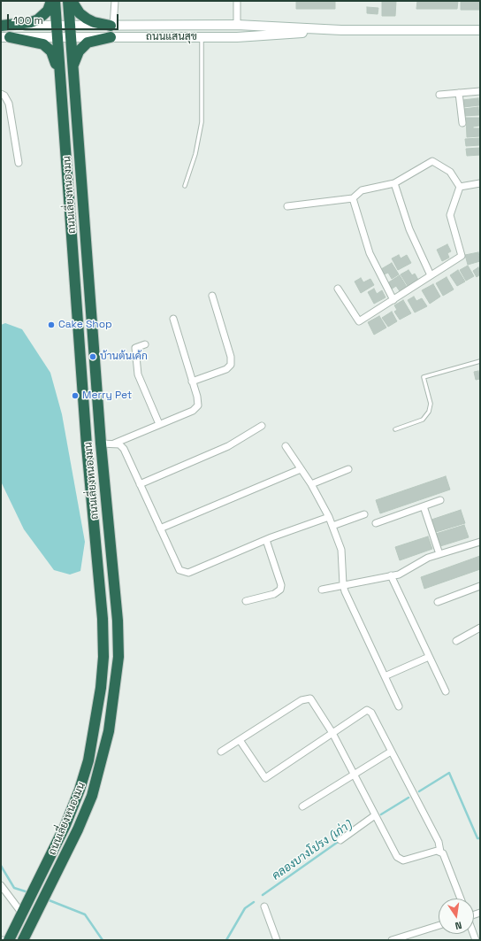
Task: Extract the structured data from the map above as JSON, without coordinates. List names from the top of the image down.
{
  "streets": {
    "highway": ["ถนนเลี่ยงหนองมน"],
    "main road": ["ถนนแสนสุข"]
  },
  "crossings": [
    ["ถนนแสนสุข", "ถนนเลี่ยงหนองมน"]
  ],
  "water": ["คลองบางโปรง (เก่า)"],
  "places": ["Cake Shop", "บ้านต้นเค้ก", "Merry Pet"],
  "scale_bar": "100 m",
  "north": "bottom"
}
